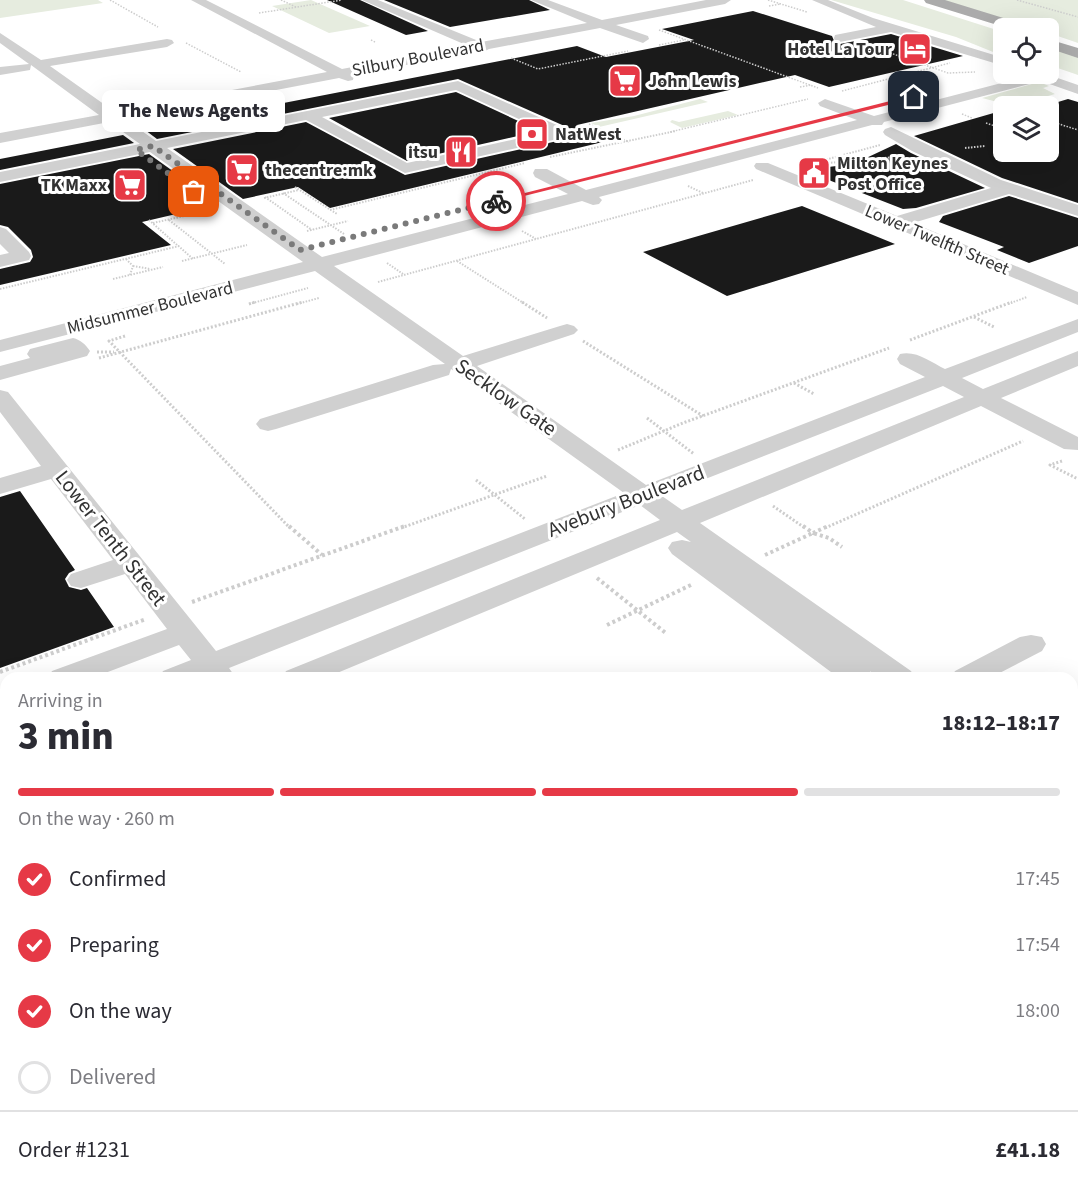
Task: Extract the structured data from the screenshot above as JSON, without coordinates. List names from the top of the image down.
{
  "streets": {
    "street": [
      "Silbury Boulevard",
      "Lower Twelfth Street",
      "Midsummer Boulevard",
      "Secklow Gate",
      "Avebury Boulevard",
      "Lower Tenth Street"
    ]
  },
  "crossings": [
    ["Silbury Boulevard", "Secklow Gate"],
    ["Midsummer Boulevard", "Secklow Gate"],
    ["Secklow Gate", "Avebury Boulevard"],
    ["Avebury Boulevard", "Lower Tenth Street"]
  ],
  "places": {
    "hotel": ["Hotel La Tour"],
    "supermarket": ["John Lewis", "thecentre:mk", "TK Maxx"],
    "bank": ["NatWest"],
    "restaurant": ["itsu"],
    "public building": ["Milton Keynes Post Office"],
    "other": ["The News Agents"]
  },
  "page": {
    "bubble": "The News Agents",
    "heading": ["3 min", "Arriving in", "18:12–18:17"],
    "panel": ["Order #1231", "£41.18"],
    "bar": "On the way · 260 m",
    "list": [
      ["Confirmed", "17:45"],
      ["Preparing", "17:54"],
      ["On the way", "18:00"],
      "Delivered"
    ]
  }
}
